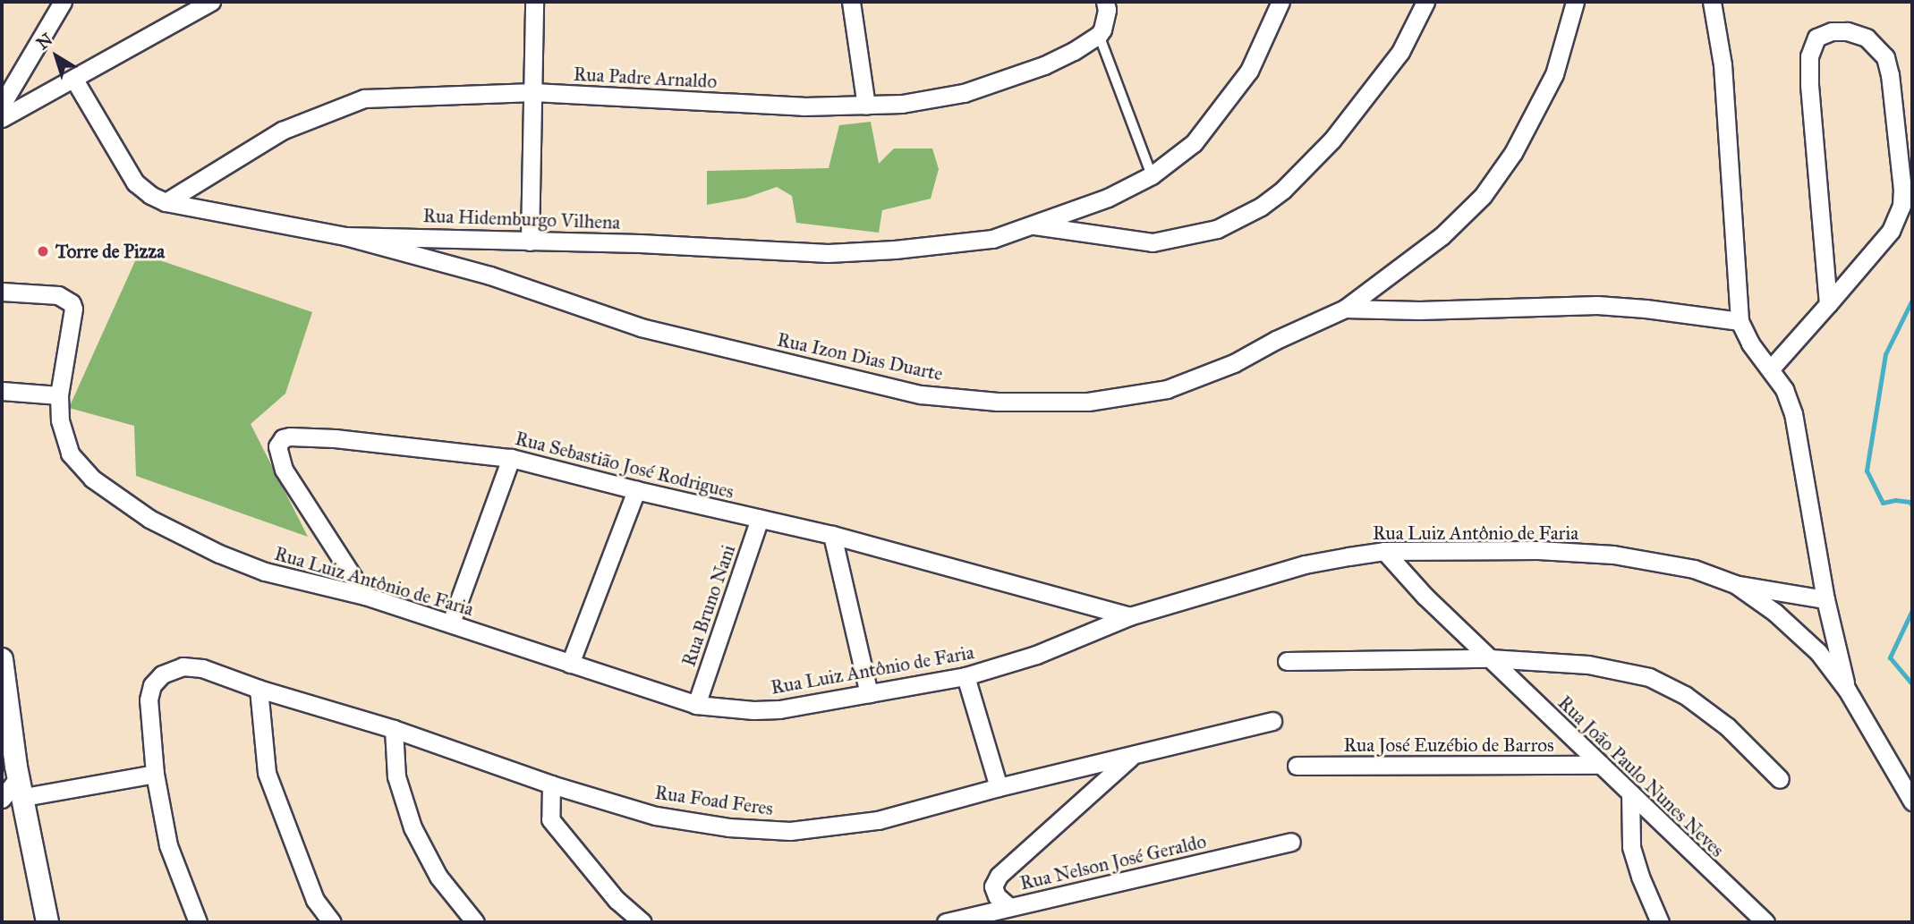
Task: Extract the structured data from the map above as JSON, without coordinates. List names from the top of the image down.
{
  "streets": {
    "street": [
      "Rua Padre Arnaldo",
      "Rua Hidemburgo Vilhena",
      "Rua Izon Dias Duarte",
      "Rua Sebastião José Rodrigues",
      "Rua Luiz Antônio de Faria",
      "Rua Bruno Nani",
      "Rua José Euzébio de Barros",
      "Rua João Paulo Nunes Neves",
      "Rua Foad Feres",
      "Rua Nelson José Geraldo"
    ]
  },
  "crossings": [
    ["Rua Padre Arnaldo", "Rua Hidemburgo Vilhena"],
    ["Rua Hidemburgo Vilhena", "Rua Izon Dias Duarte"],
    ["Rua Sebastião José Rodrigues", "Rua Luiz Antônio de Faria"],
    ["Rua Sebastião José Rodrigues", "Rua Bruno Nani"],
    ["Rua Luiz Antônio de Faria", "Rua Bruno Nani"],
    ["Rua Luiz Antônio de Faria", "Rua João Paulo Nunes Neves"],
    ["Rua José Euzébio de Barros", "Rua João Paulo Nunes Neves"]
  ],
  "places": ["Torre de Pizza"],
  "north": "top left"
}
